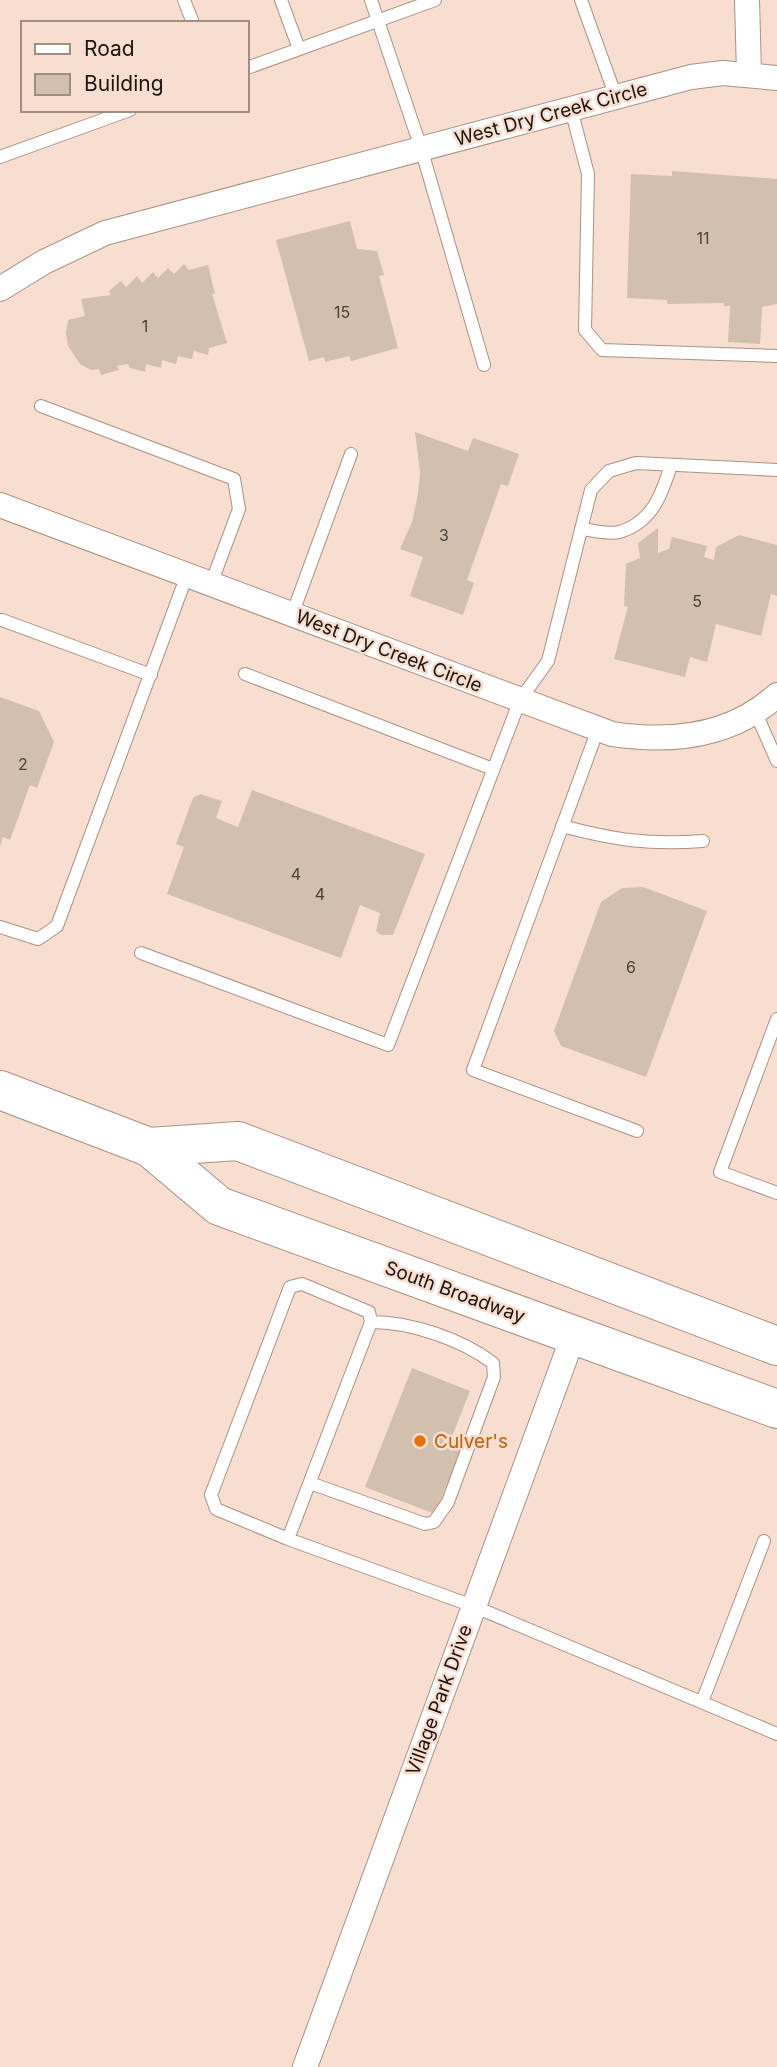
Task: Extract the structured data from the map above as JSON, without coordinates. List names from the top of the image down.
{
  "streets": {
    "main road": ["South Broadway"],
    "street": ["West Dry Creek Circle", "Village Park Drive"]
  },
  "crossings": [
    ["South Broadway", "Village Park Drive"]
  ],
  "places": ["Culver's"],
  "house_numbers": [
    "11",
    "15",
    "1",
    "3",
    "5",
    "2",
    "4",
    "4",
    "6"
  ],
  "legend": ["Road", "Building"]
}
